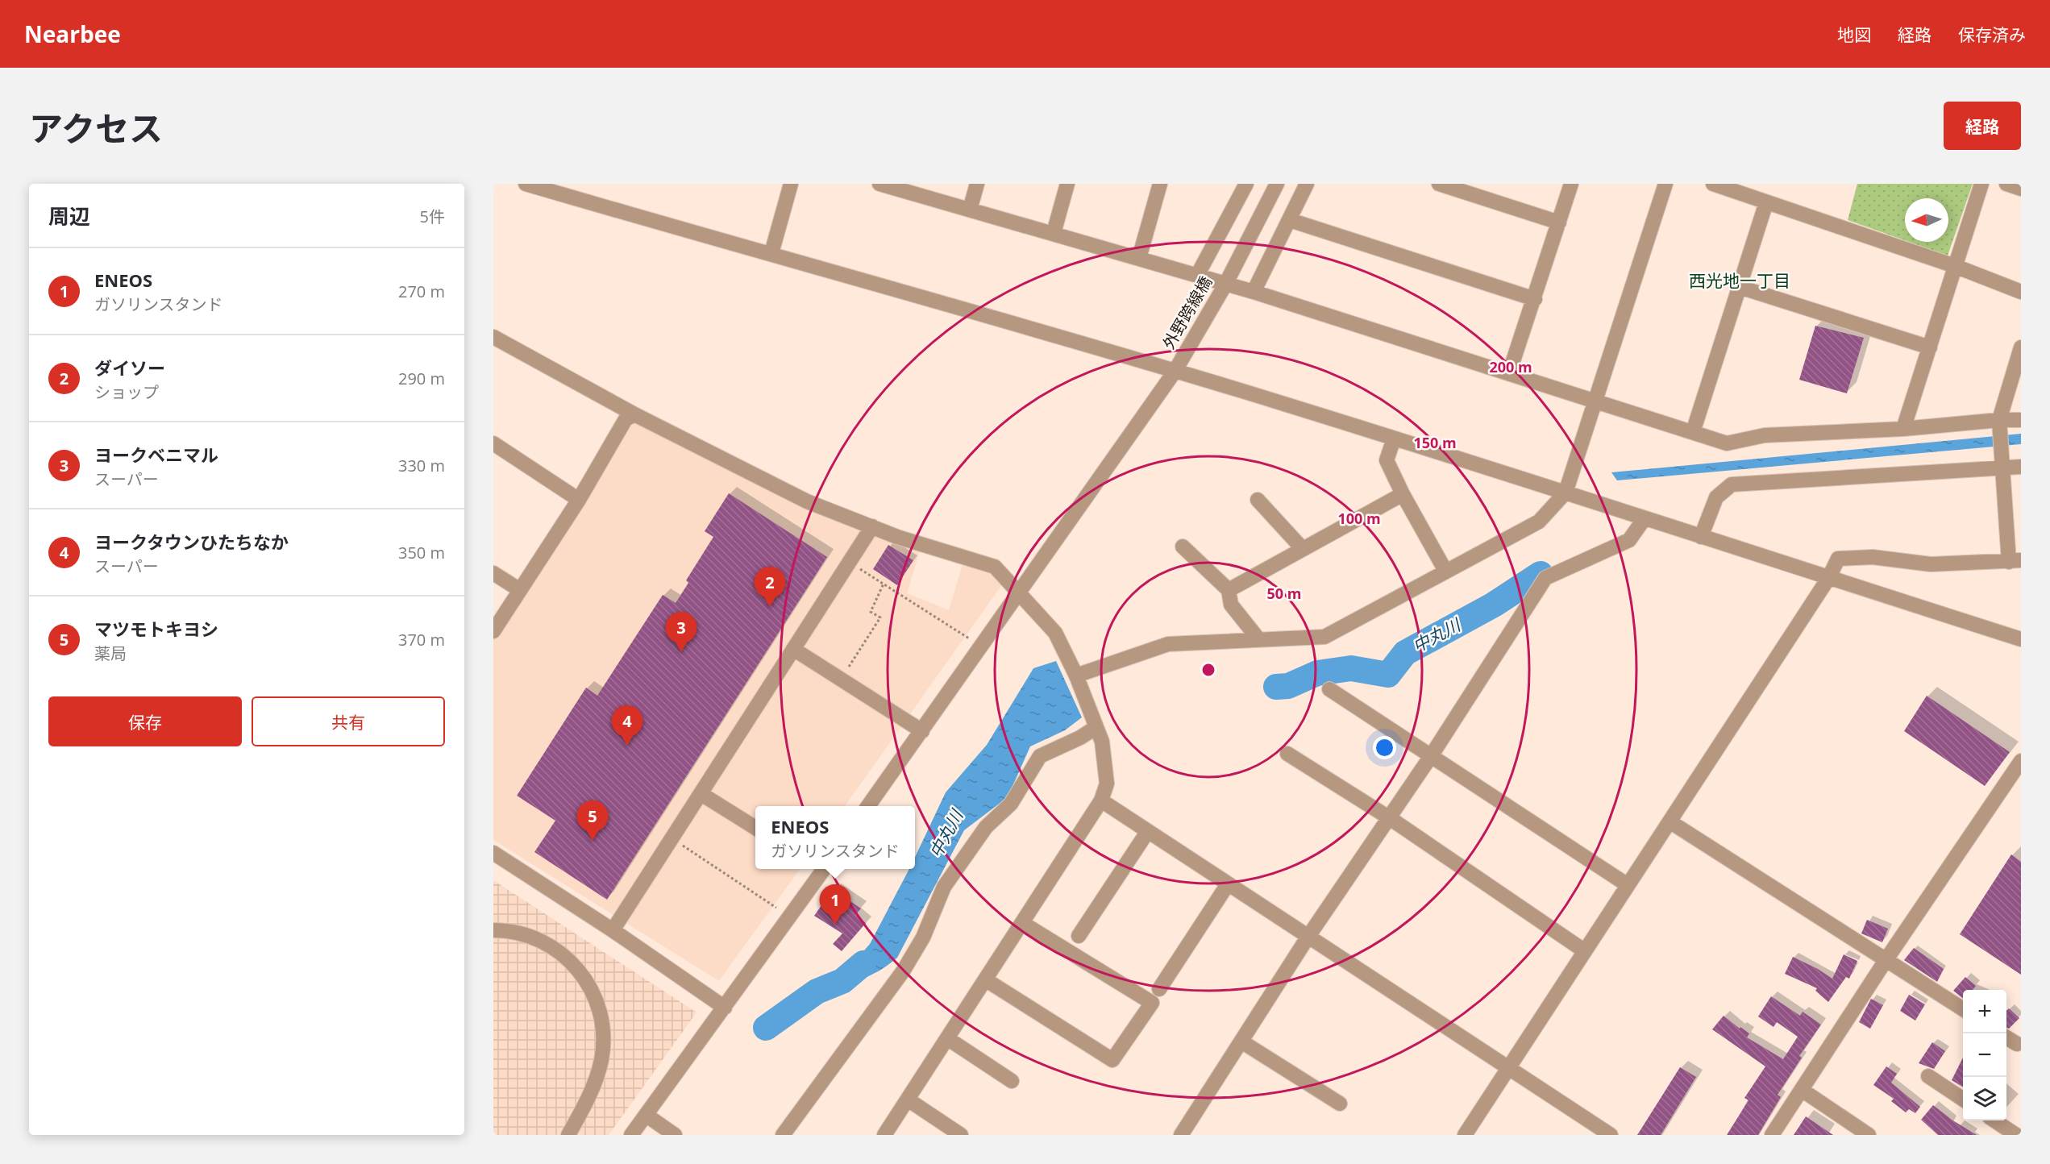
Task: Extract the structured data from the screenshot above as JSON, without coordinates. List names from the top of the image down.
{
  "streets": {
    "street": ["外野跨線橋"]
  },
  "districts": ["西光地一丁目"],
  "water": ["中丸川"],
  "north": "left",
  "page": {
    "header": "Nearbee",
    "nav": ["地図", "経路", "保存済み"],
    "title": "アクセス",
    "buttons": [
      "経路",
      ["保存", "共有"]
    ],
    "heading": ["周辺", "5件"],
    "list": [
      {
        "mark": "1",
        "name": "ENEOS",
        "note": "ガソリンスタンド",
        "value": "270 m"
      },
      {
        "mark": "2",
        "name": "ダイソー",
        "note": "ショップ",
        "value": "290 m"
      },
      {
        "mark": "3",
        "name": "ヨークベニマル",
        "note": "スーパー",
        "value": "330 m"
      },
      {
        "mark": "4",
        "name": "ヨークタウンひたちなか",
        "note": "スーパー",
        "value": "350 m"
      },
      {
        "mark": "5",
        "name": "マツモトキヨシ",
        "note": "薬局",
        "value": "370 m"
      }
    ],
    "pins": [
      "2",
      "3",
      "4",
      "5",
      "1"
    ],
    "popup": ["ENEOS", "ガソリンスタンド"],
    "map_buttons": ["+", "−"]
  },
  "rings": [
    "200 m",
    "150 m",
    "100 m",
    "50 m"
  ]
}
